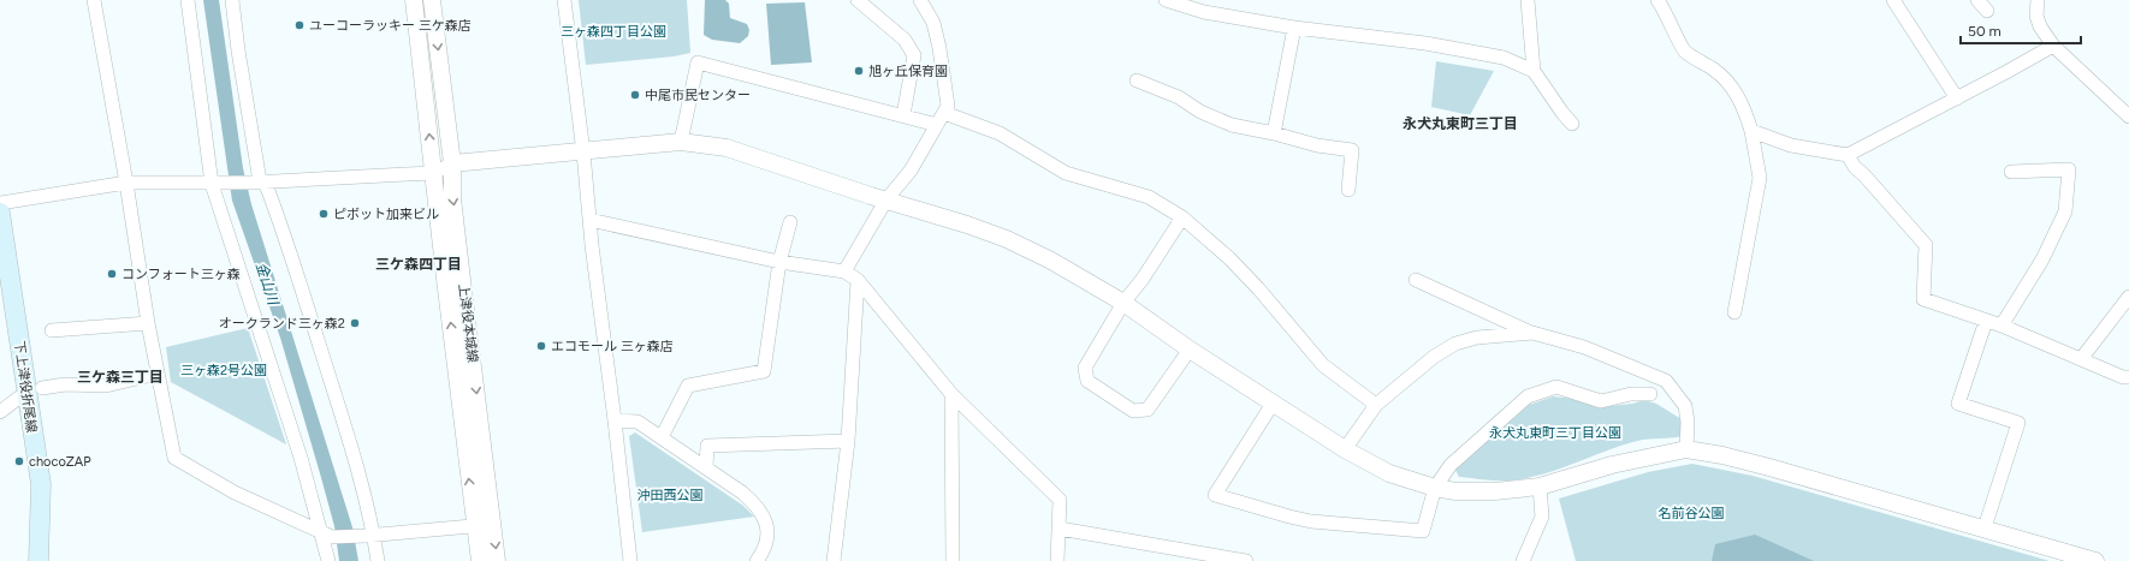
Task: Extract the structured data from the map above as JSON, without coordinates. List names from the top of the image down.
{
  "streets": {
    "main road": ["下上津役折尾線"],
    "street": ["上津役本城線"]
  },
  "districts": ["永犬丸東町三丁目", "三ケ森四丁目", "三ケ森三丁目"],
  "water": ["金山川"],
  "parks": [
    "三ヶ森四丁目公園",
    "三ヶ森2号公園",
    "永犬丸東町三丁目公園",
    "沖田西公園",
    "名前谷公園"
  ],
  "places": [
    "ユーコーラッキー 三ケ森店",
    "旭ヶ丘保育園",
    "中尾市民センター",
    "ピボット加来ビル",
    "コンフォート三ヶ森",
    "オークランド三ヶ森2",
    "エコモール 三ヶ森店",
    "chocoZAP"
  ],
  "scale_bar": "50 m"
}
